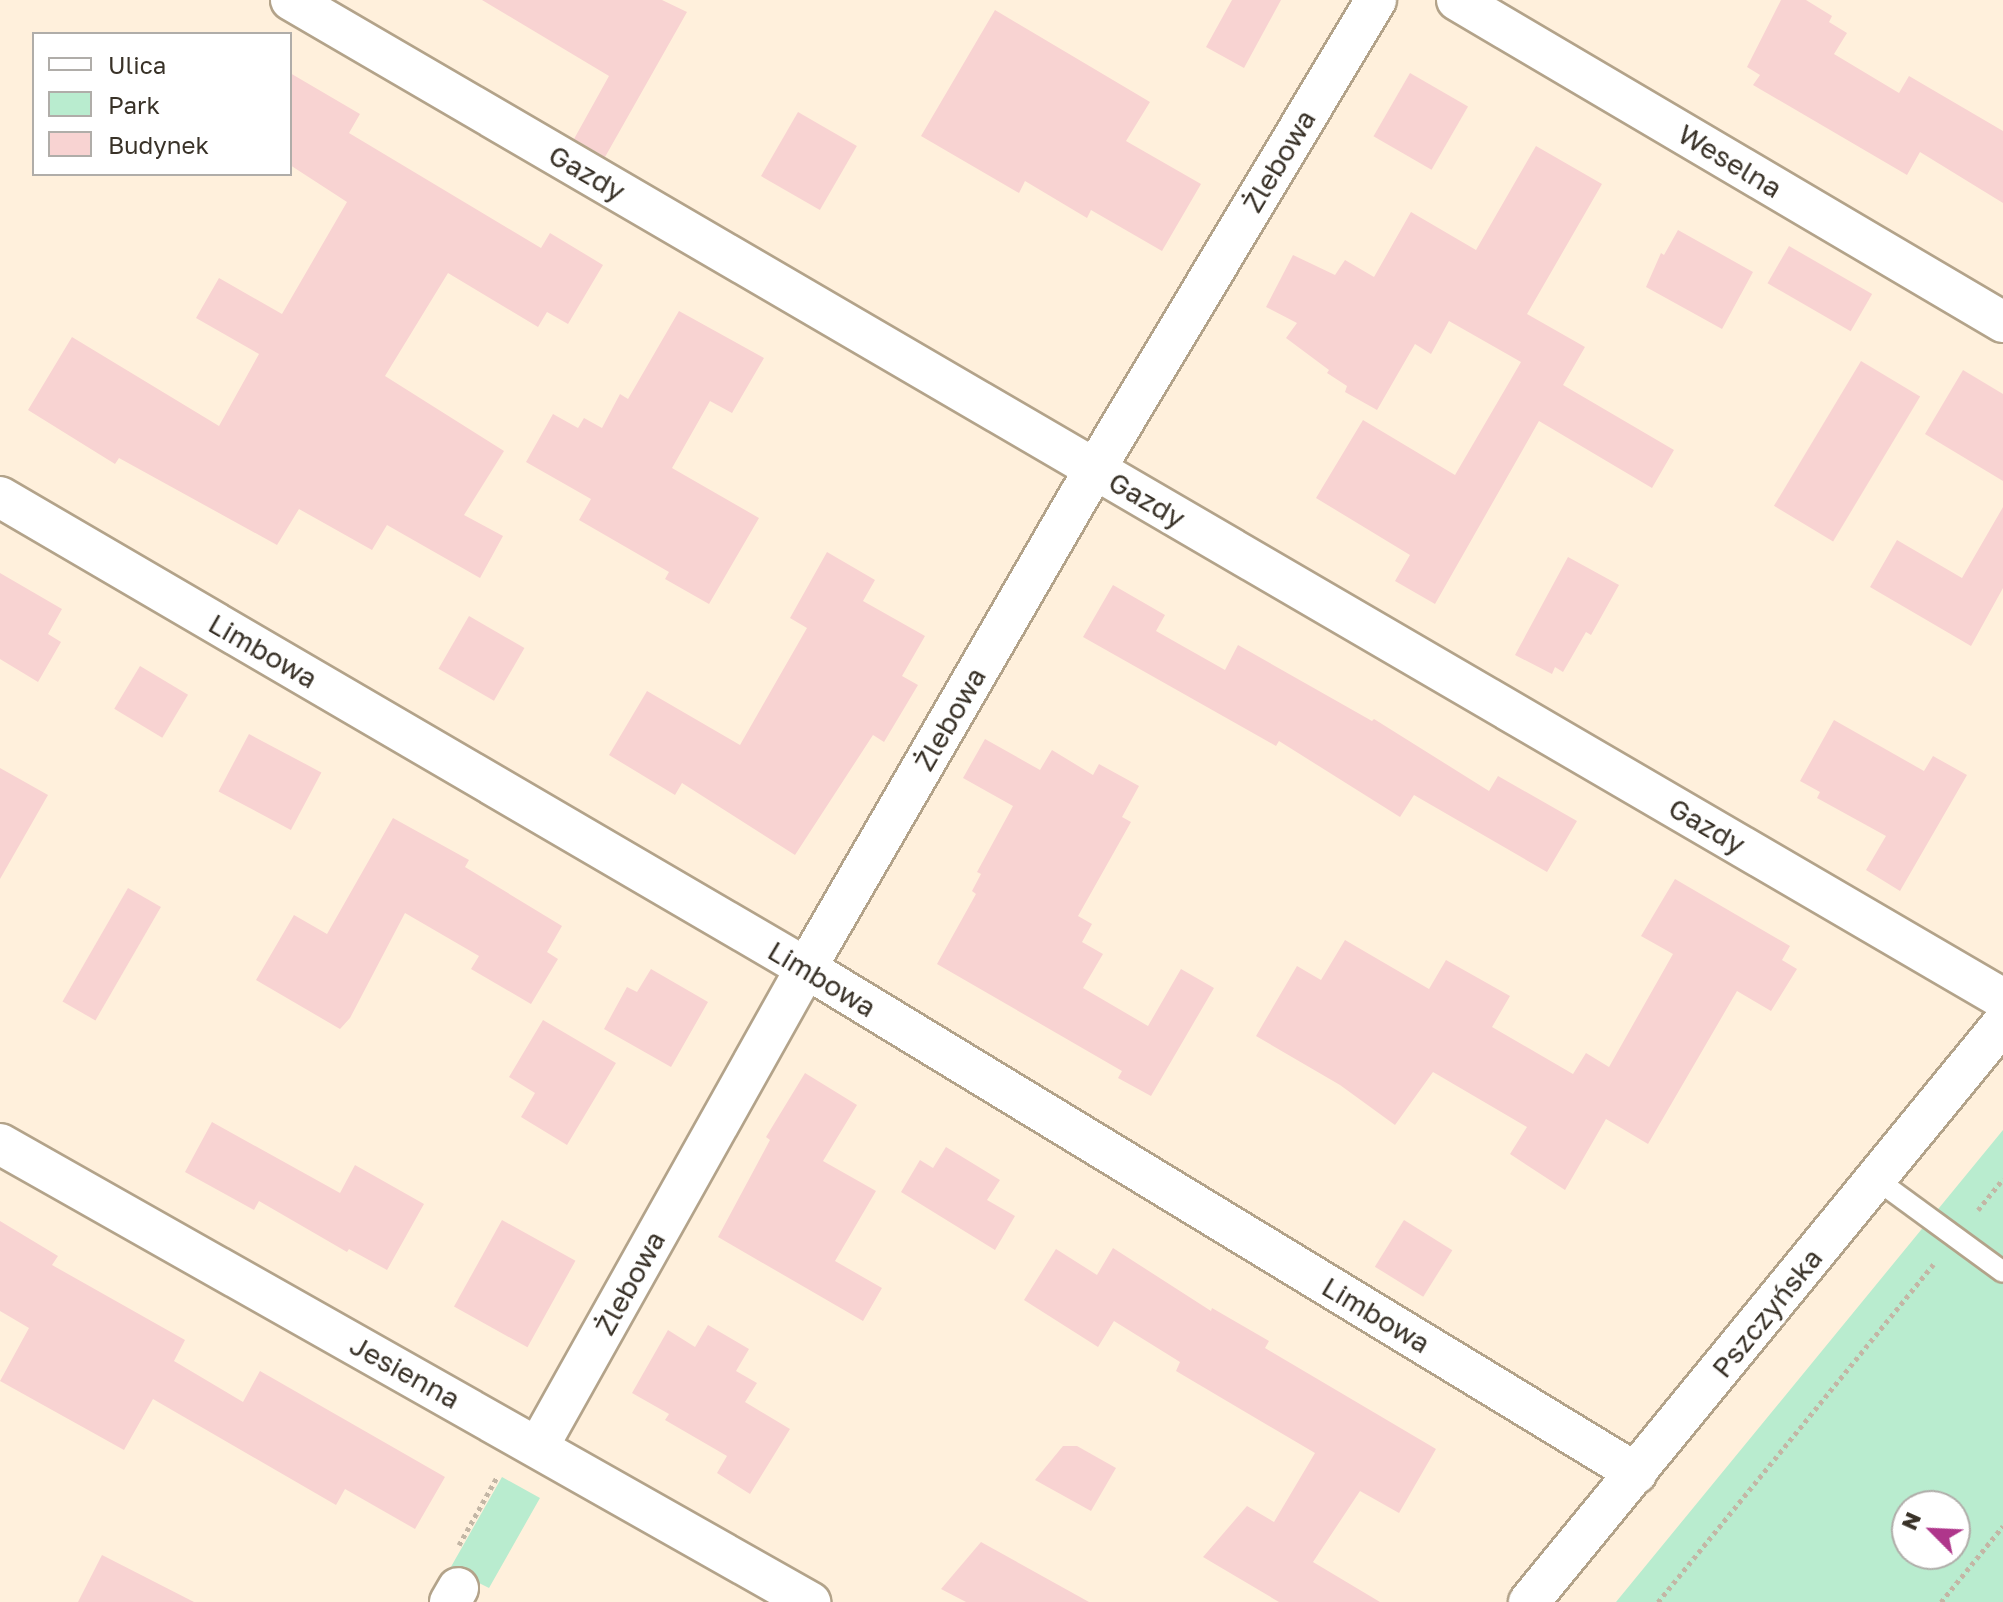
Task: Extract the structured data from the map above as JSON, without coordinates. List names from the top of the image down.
{
  "streets": {
    "street": [
      "Żlebowa",
      "Weselna",
      "Gazdy",
      "Limbowa",
      "Pszczyńska",
      "Jesienna"
    ]
  },
  "crossings": [
    ["Żlebowa", "Gazdy"],
    ["Żlebowa", "Limbowa"],
    ["Żlebowa", "Jesienna"],
    ["Limbowa", "Pszczyńska"]
  ],
  "legend": ["Ulica", "Park", "Budynek"],
  "north": "top left"
}
